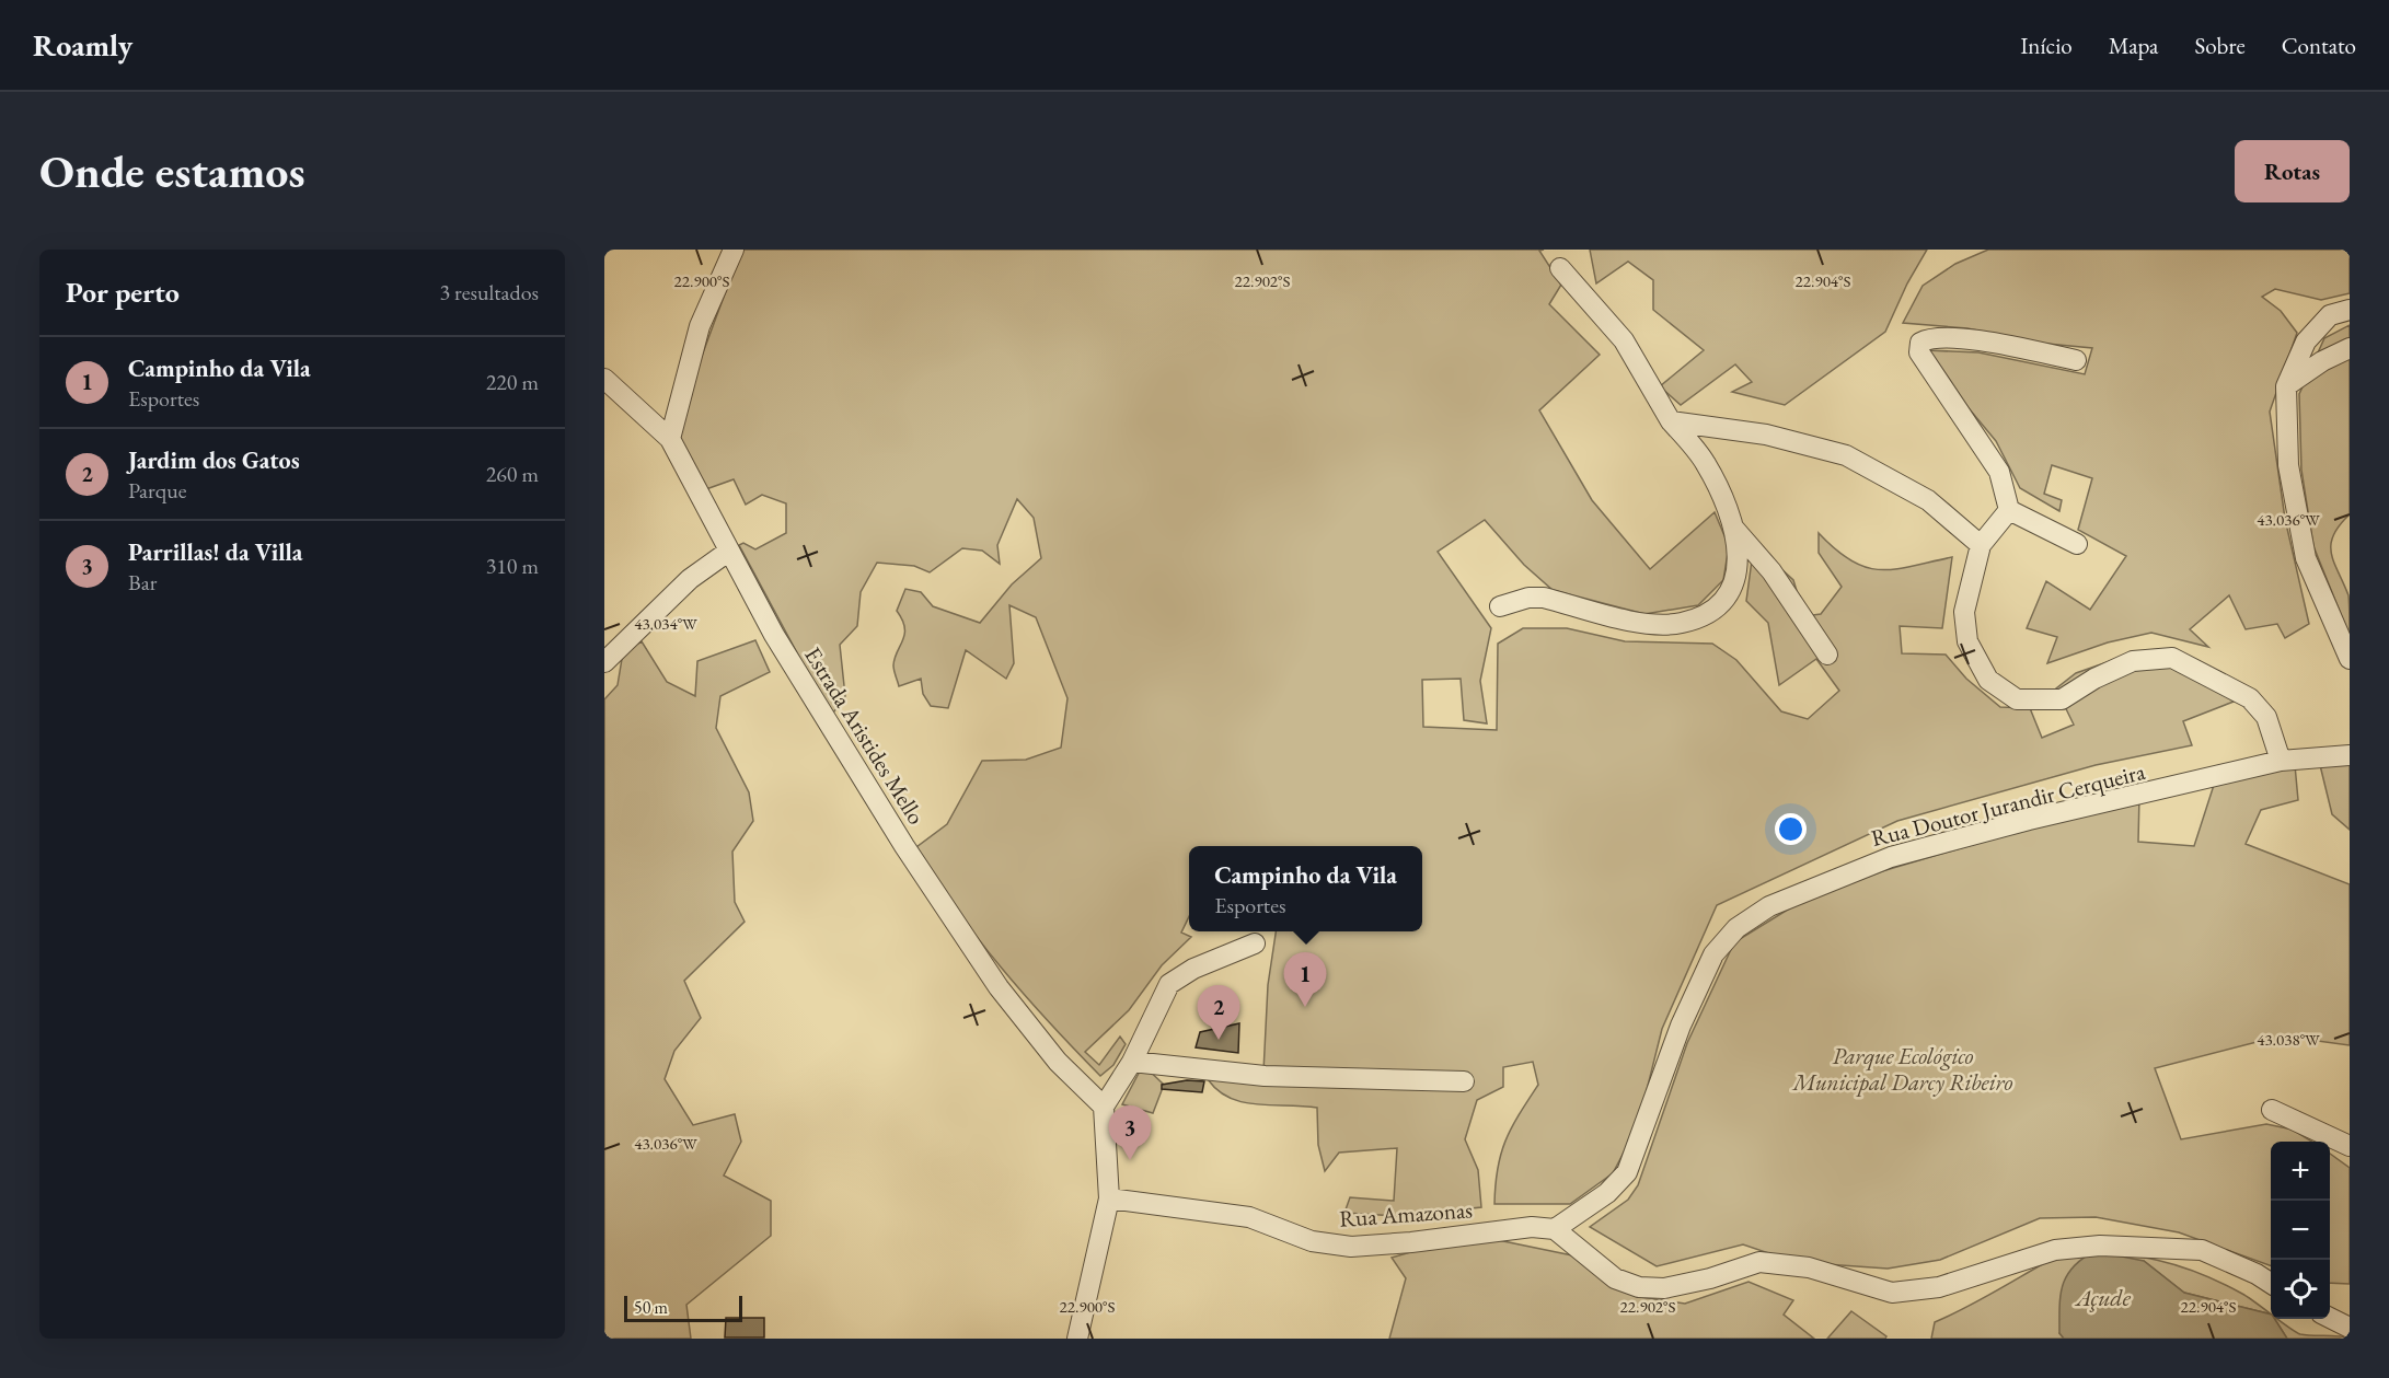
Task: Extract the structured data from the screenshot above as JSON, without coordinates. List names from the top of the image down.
{
  "streets": {
    "street": ["Estrada Aristides Mello", "Rua Doutor Jurandir Cerqueira", "Rua Amazonas"]
  },
  "crossings": [
    ["Rua Doutor Jurandir Cerqueira", "Rua Amazonas"]
  ],
  "water": ["Açude"],
  "parks": ["Parque Ecológico Municipal Darcy Ribeiro"],
  "scale_bar": "50 m",
  "page": {
    "header": "Roamly",
    "nav": [
      "Início",
      "Mapa",
      "Sobre",
      "Contato"
    ],
    "buttons": "Rotas",
    "title": "Onde estamos",
    "heading": ["Por perto", "3 resultados"],
    "list": [
      {
        "mark": "1",
        "name": "Campinho da Vila",
        "note": "Esportes",
        "value": "220 m"
      },
      {
        "mark": "2",
        "name": "Jardim dos Gatos",
        "note": "Parque",
        "value": "260 m"
      },
      {
        "mark": "3",
        "name": "Parrillas! da Villa",
        "note": "Bar",
        "value": "310 m"
      }
    ],
    "popup": ["Campinho da Vila", "Esportes"],
    "pins": ["1", "2", "3"],
    "map_buttons": ["+", "−"],
    "scale": "50 m"
  },
  "coordinates": [
    "22.900°S",
    "22.902°S",
    "22.904°S",
    "43.036°W",
    "43.034°W",
    "43.038°W"
  ]
}
